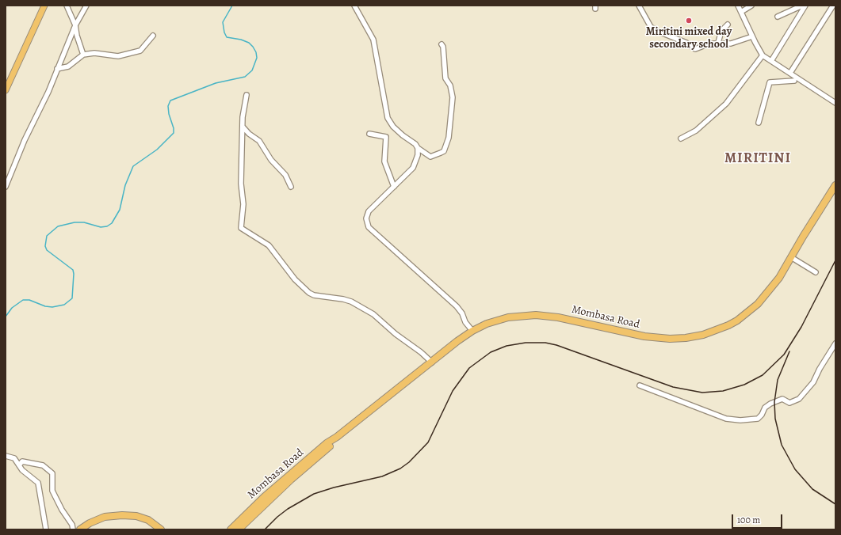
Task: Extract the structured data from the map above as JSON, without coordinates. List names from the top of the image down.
{
  "streets": {
    "highway": ["Mombasa Road"]
  },
  "districts": ["MIRITINI"],
  "places": ["Miritini mixed day secondary school"],
  "scale_bar": "100 m"
}
